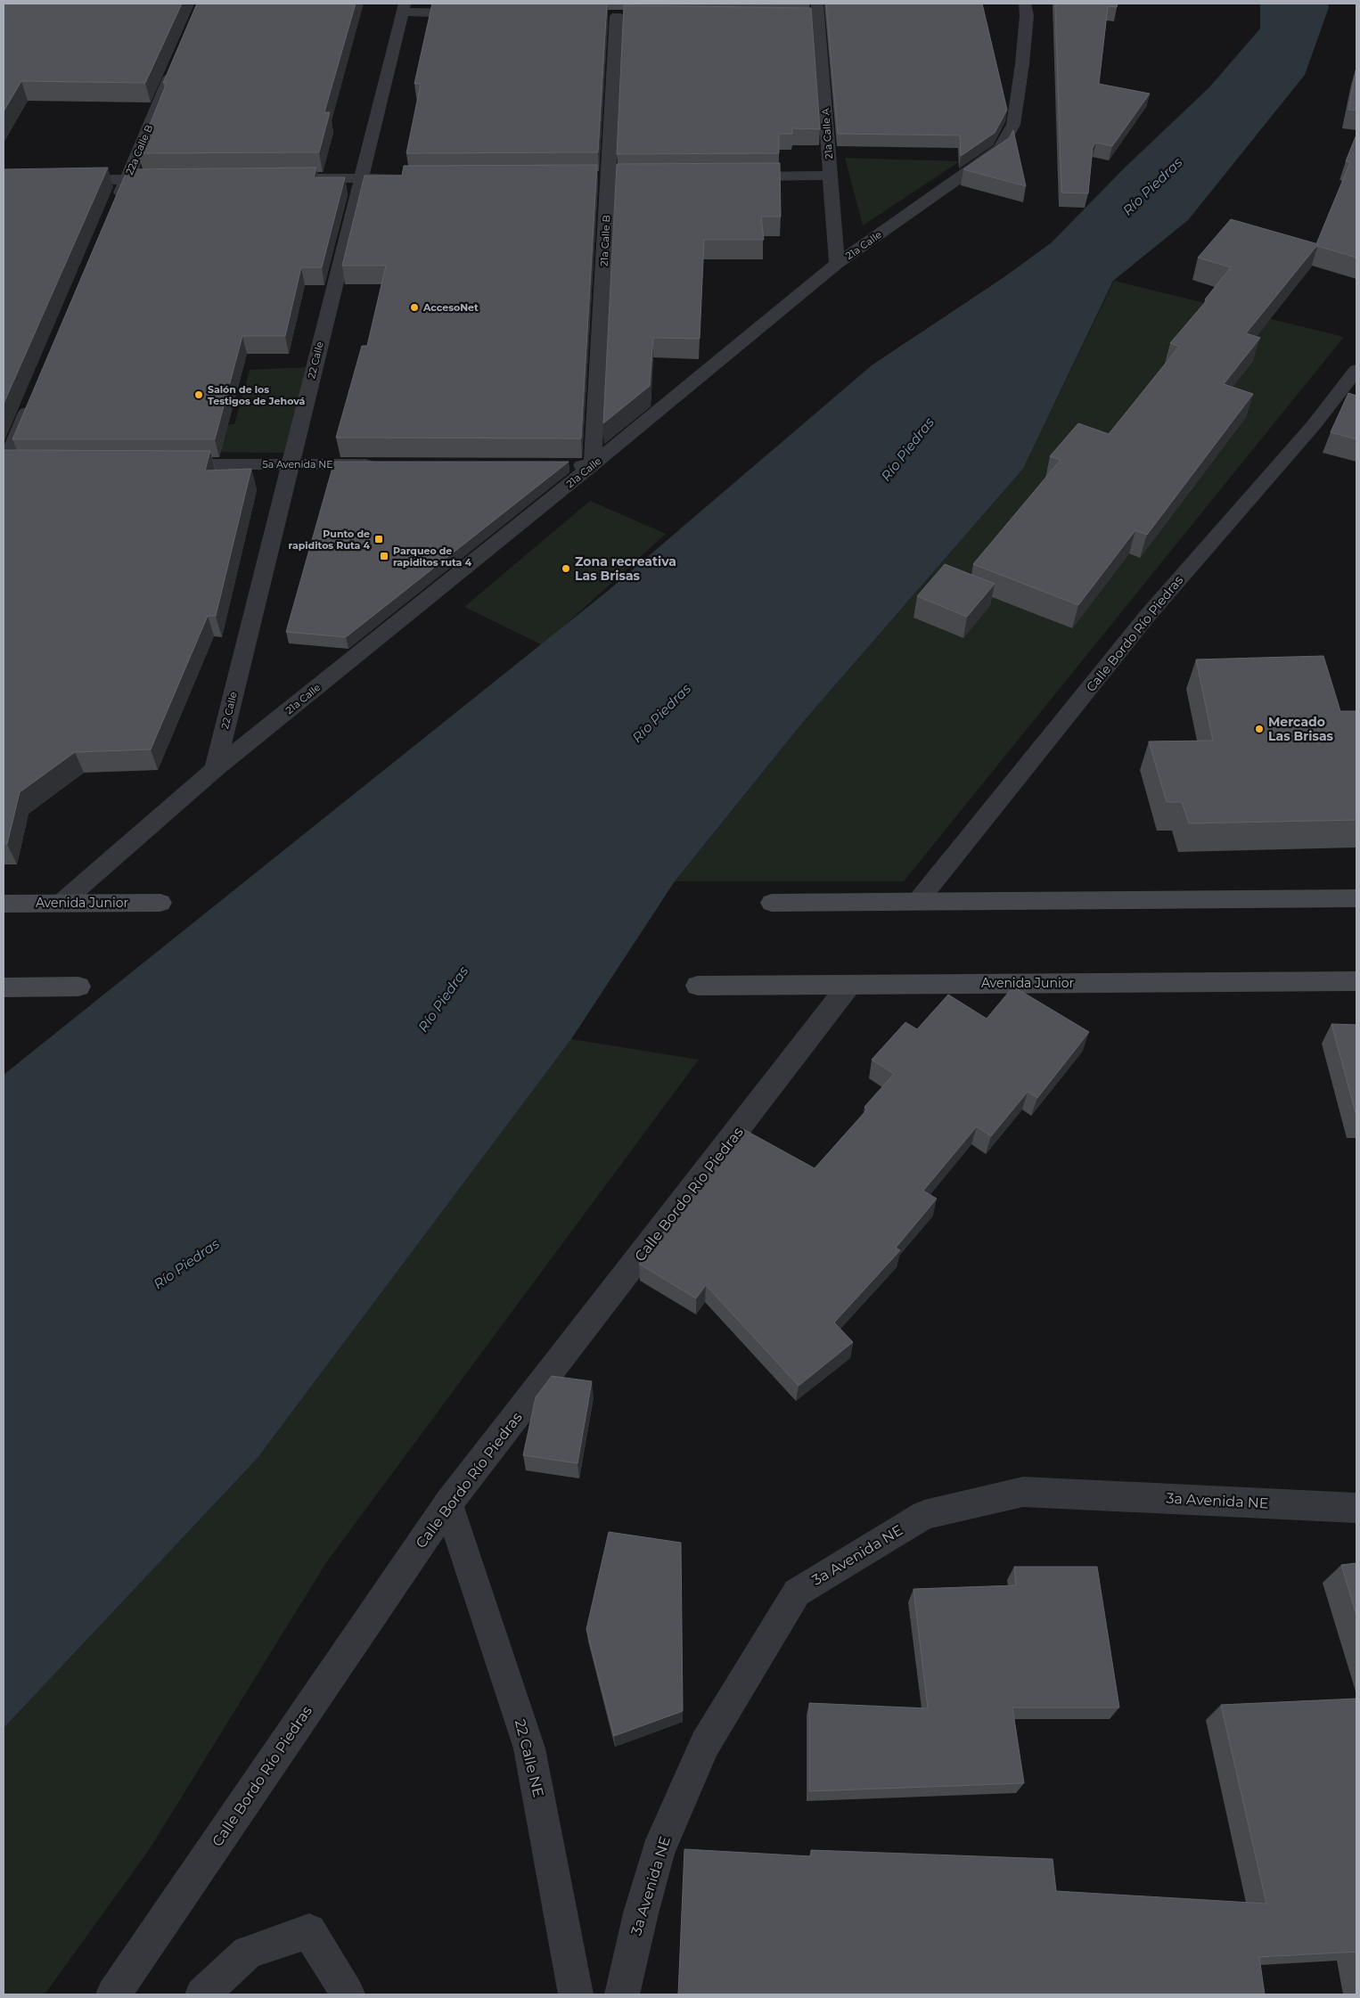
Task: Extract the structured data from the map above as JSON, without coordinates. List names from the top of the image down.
{
  "streets": {
    "main road": ["Avenida Junior"],
    "street": [
      "21a Calle A",
      "22a Calle B",
      "21a Calle B",
      "21a Calle",
      "22 Calle",
      "5a Avenida NE",
      "Calle Bordo Río Piedras",
      "3a Avenida NE",
      "22 Calle NE"
    ]
  },
  "crossings": [
    ["21a Calle A", "21a Calle"],
    ["21a Calle B", "21a Calle"],
    ["21a Calle", "22 Calle"],
    ["21a Calle", "Avenida Junior"],
    ["22 Calle", "5a Avenida NE"],
    ["Calle Bordo Río Piedras", "Avenida Junior"],
    ["Calle Bordo Río Piedras", "22 Calle NE"]
  ],
  "water": ["Río Piedras"],
  "places": {
    "other": [
      "AccesoNet",
      "Salón de los Testigos de Jehová",
      "Zona recreativa Las Brisas",
      "Mercado Las Brisas"
    ],
    "transit": ["Punto de rapiditos Ruta 4", "Parqueo de rapiditos ruta 4"]
  }
}
